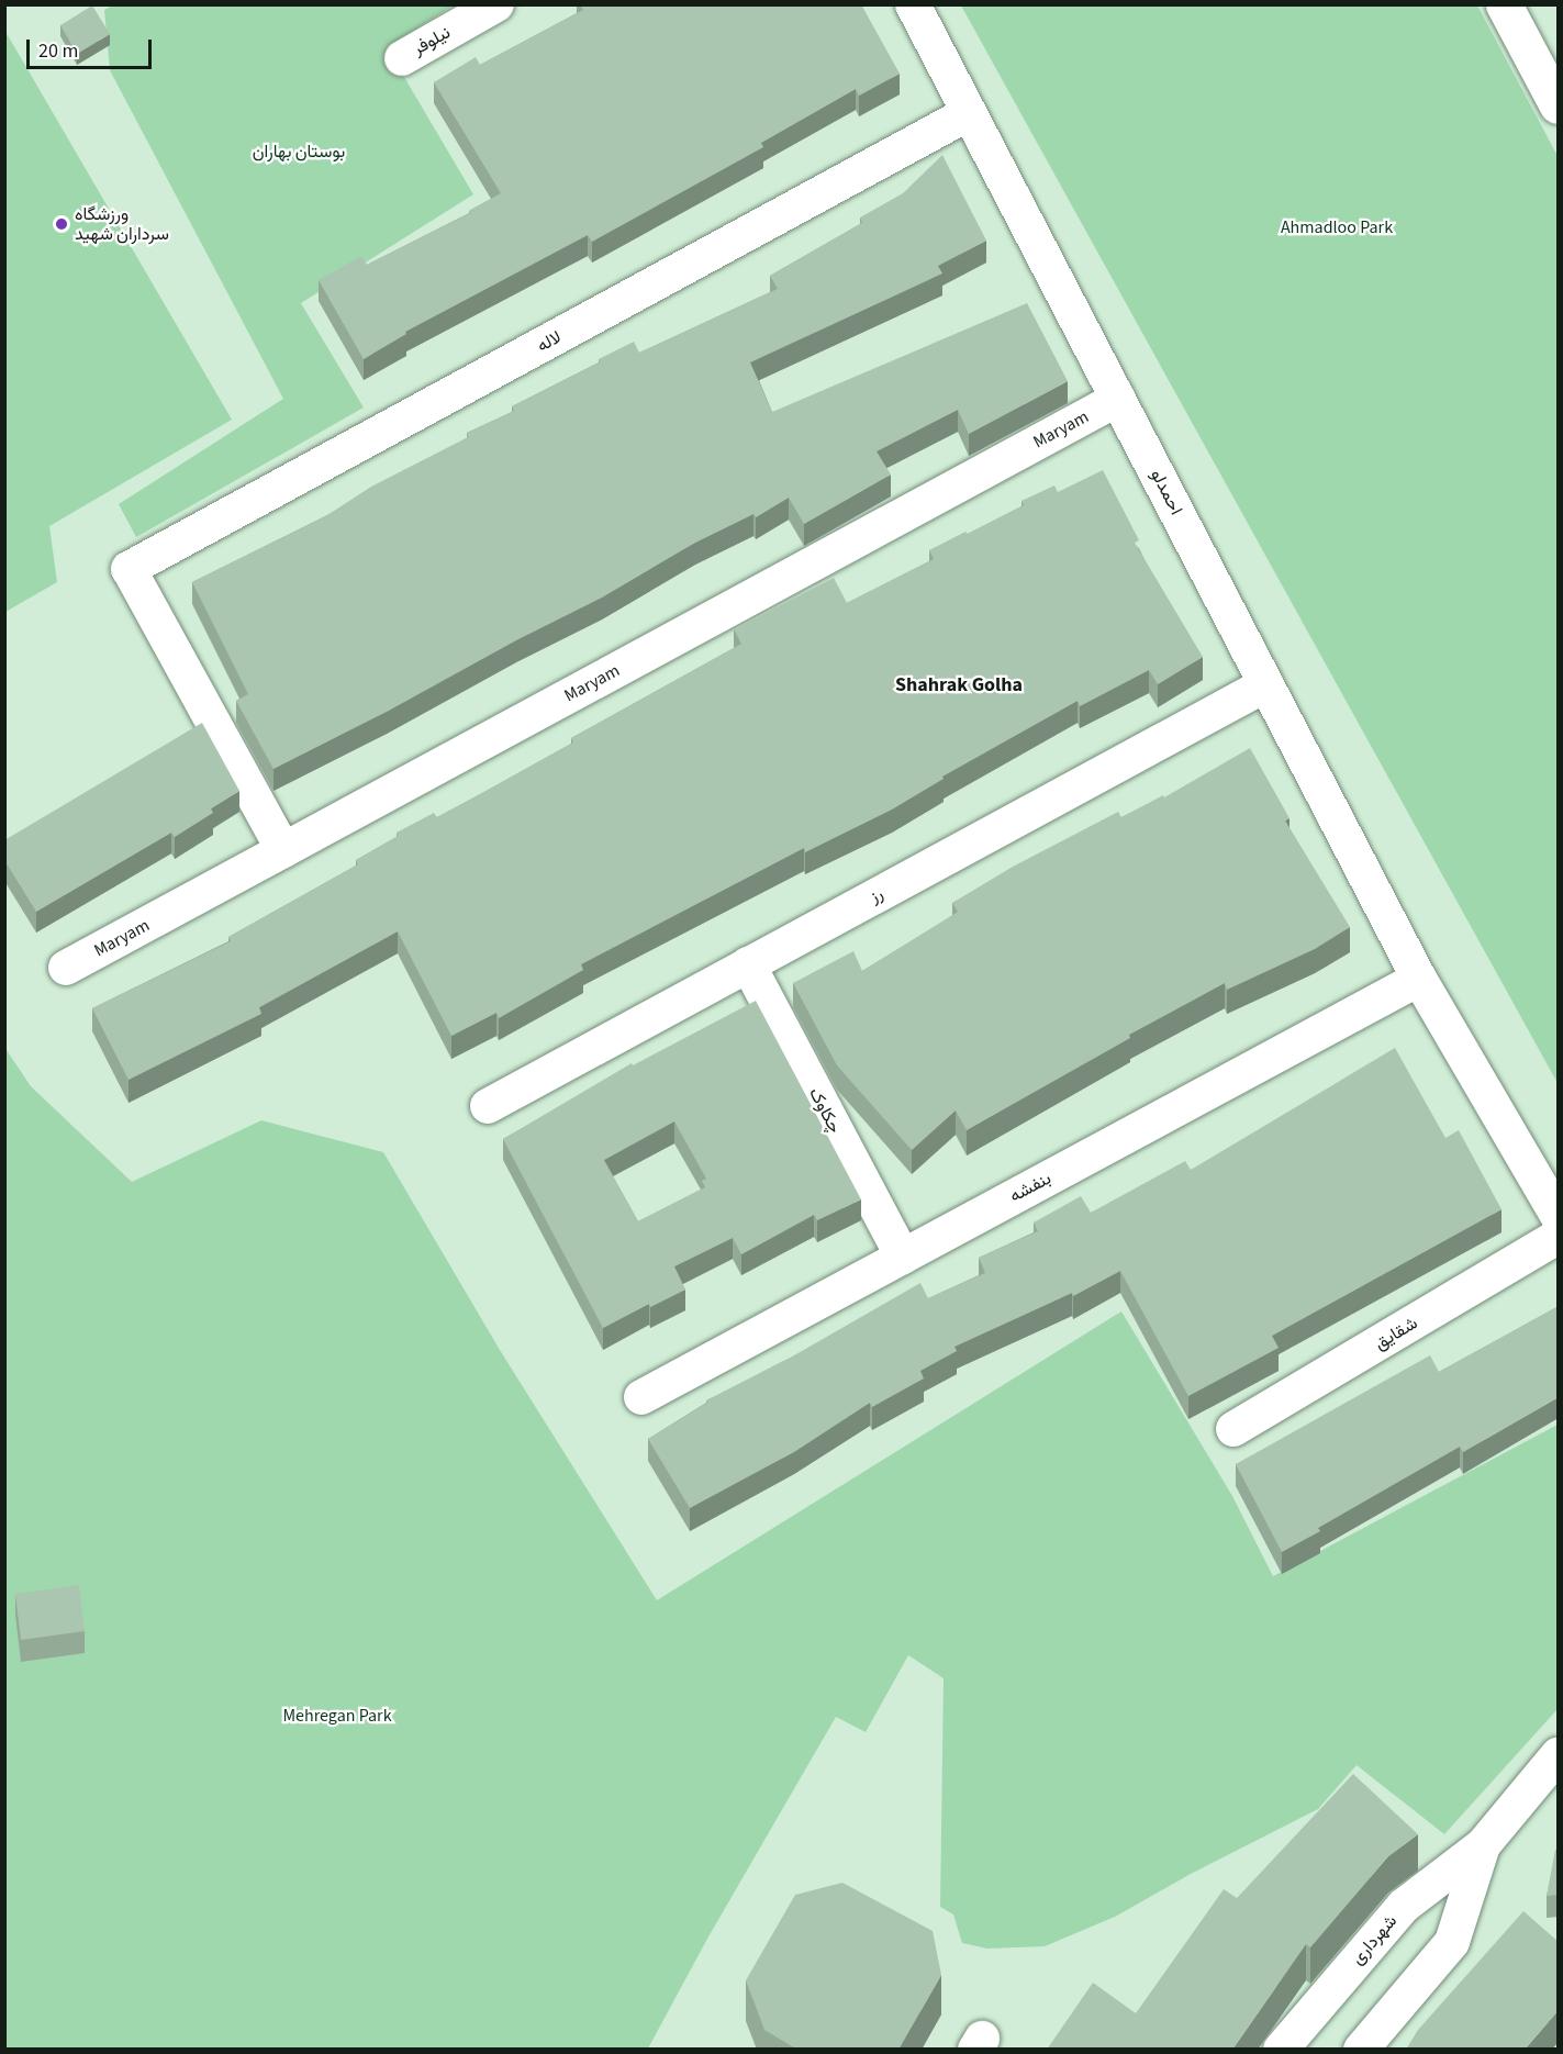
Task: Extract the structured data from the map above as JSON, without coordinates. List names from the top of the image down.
{
  "streets": {
    "street": [
      "نیلوفر",
      "لاله",
      "Maryam",
      "احمدلو",
      "رز",
      "چکاوک",
      "بنفشه",
      "شقایق",
      "شهرداری"
    ]
  },
  "crossings": [
    ["لاله", "Maryam"],
    ["لاله", "احمدلو"],
    ["Maryam", "احمدلو"],
    ["احمدلو", "رز"],
    ["احمدلو", "بنفشه"],
    ["رز", "چکاوک"],
    ["چکاوک", "بنفشه"]
  ],
  "districts": ["Shahrak Golha"],
  "parks": ["بوستان بهاران", "Ahmadloo Park", "Mehregan Park"],
  "places": ["ورزشگاه سرداران شهید"],
  "scale_bar": "20 m"
}
